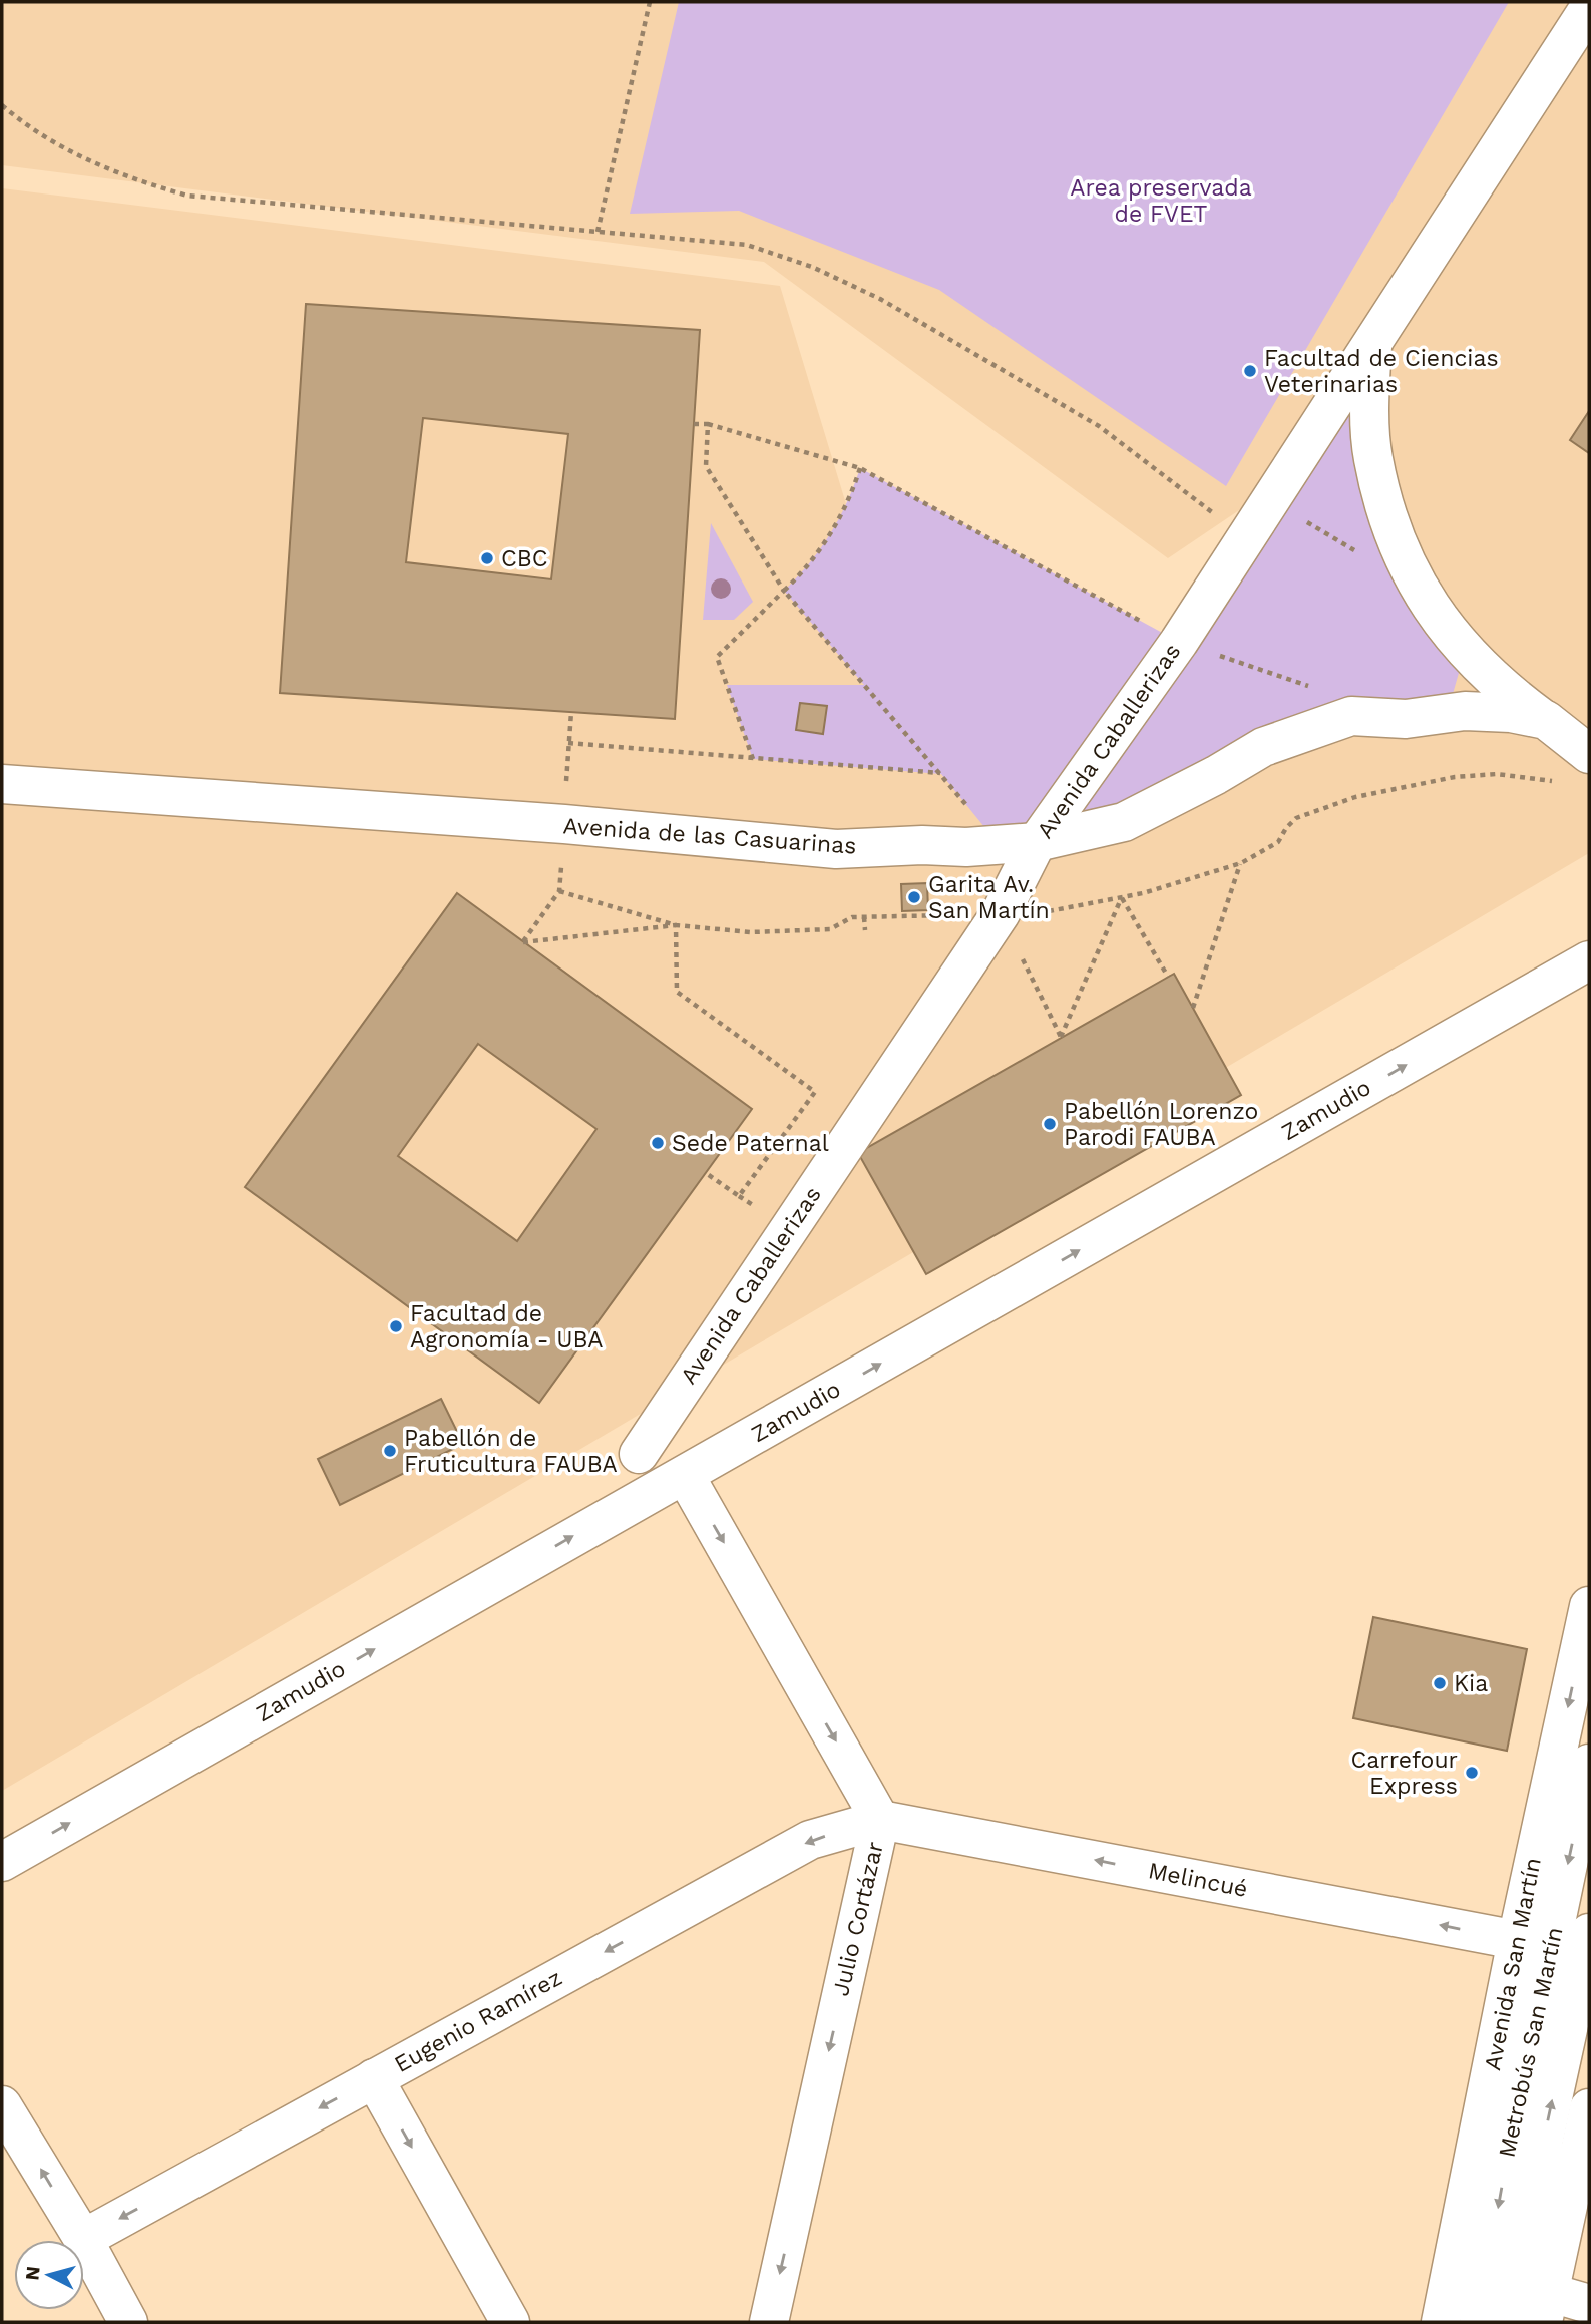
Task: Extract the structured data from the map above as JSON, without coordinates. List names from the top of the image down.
{
  "streets": {
    "street": [
      "Avenida Caballerizas",
      "Avenida de las Casuarinas",
      "Zamudio",
      "Melincué",
      "Julio Cortázar",
      "Avenida San Martín",
      "Eugenio Ramírez",
      "Metrobús San Martín"
    ]
  },
  "crossings": [
    ["Avenida Caballerizas", "Avenida de las Casuarinas"],
    ["Zamudio", "Julio Cortázar"],
    ["Melincué", "Julio Cortázar"],
    ["Melincué", "Avenida San Martín"],
    ["Melincué", "Eugenio Ramírez"],
    ["Julio Cortázar", "Eugenio Ramírez"],
    ["Avenida San Martín", "Metrobús San Martín"]
  ],
  "one_way": [
    "Zamudio",
    "Melincué",
    "Julio Cortázar",
    "Avenida San Martín",
    "Eugenio Ramírez"
  ],
  "parks": ["Area preservada de FVET"],
  "places": [
    "Facultad de Ciencias Veterinarias",
    "CBC",
    "Garita Av. San Martín",
    "Pabellón Lorenzo Parodi FAUBA",
    "Sede Paternal",
    "Facultad de Agronomía - UBA",
    "Pabellón de Fruticultura FAUBA",
    "Kia",
    "Carrefour Express"
  ],
  "north": "left"
}
